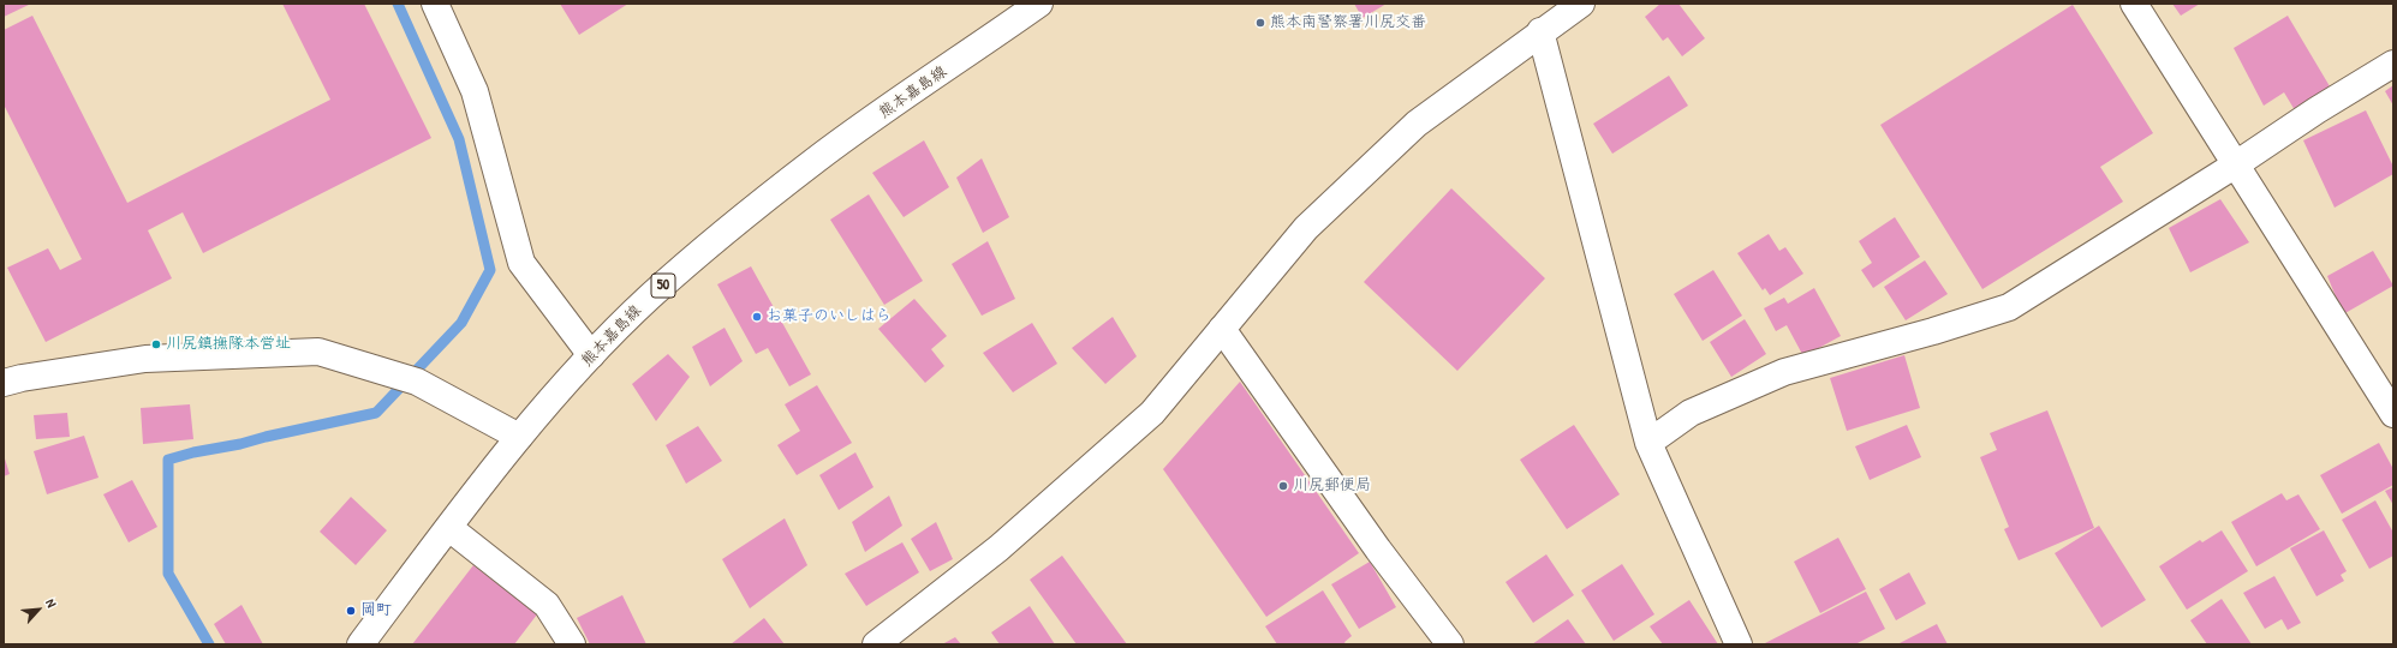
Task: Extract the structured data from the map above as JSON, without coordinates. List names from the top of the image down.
{
  "streets": {
    "street": ["熊本嘉島線", "50"]
  },
  "places": [
    "熊本南警察署川尻交番",
    "お菓子のいしはら",
    "川尻鎮撫隊本営址",
    "川尻郵便局",
    "岡町"
  ],
  "north": "top right"
}
